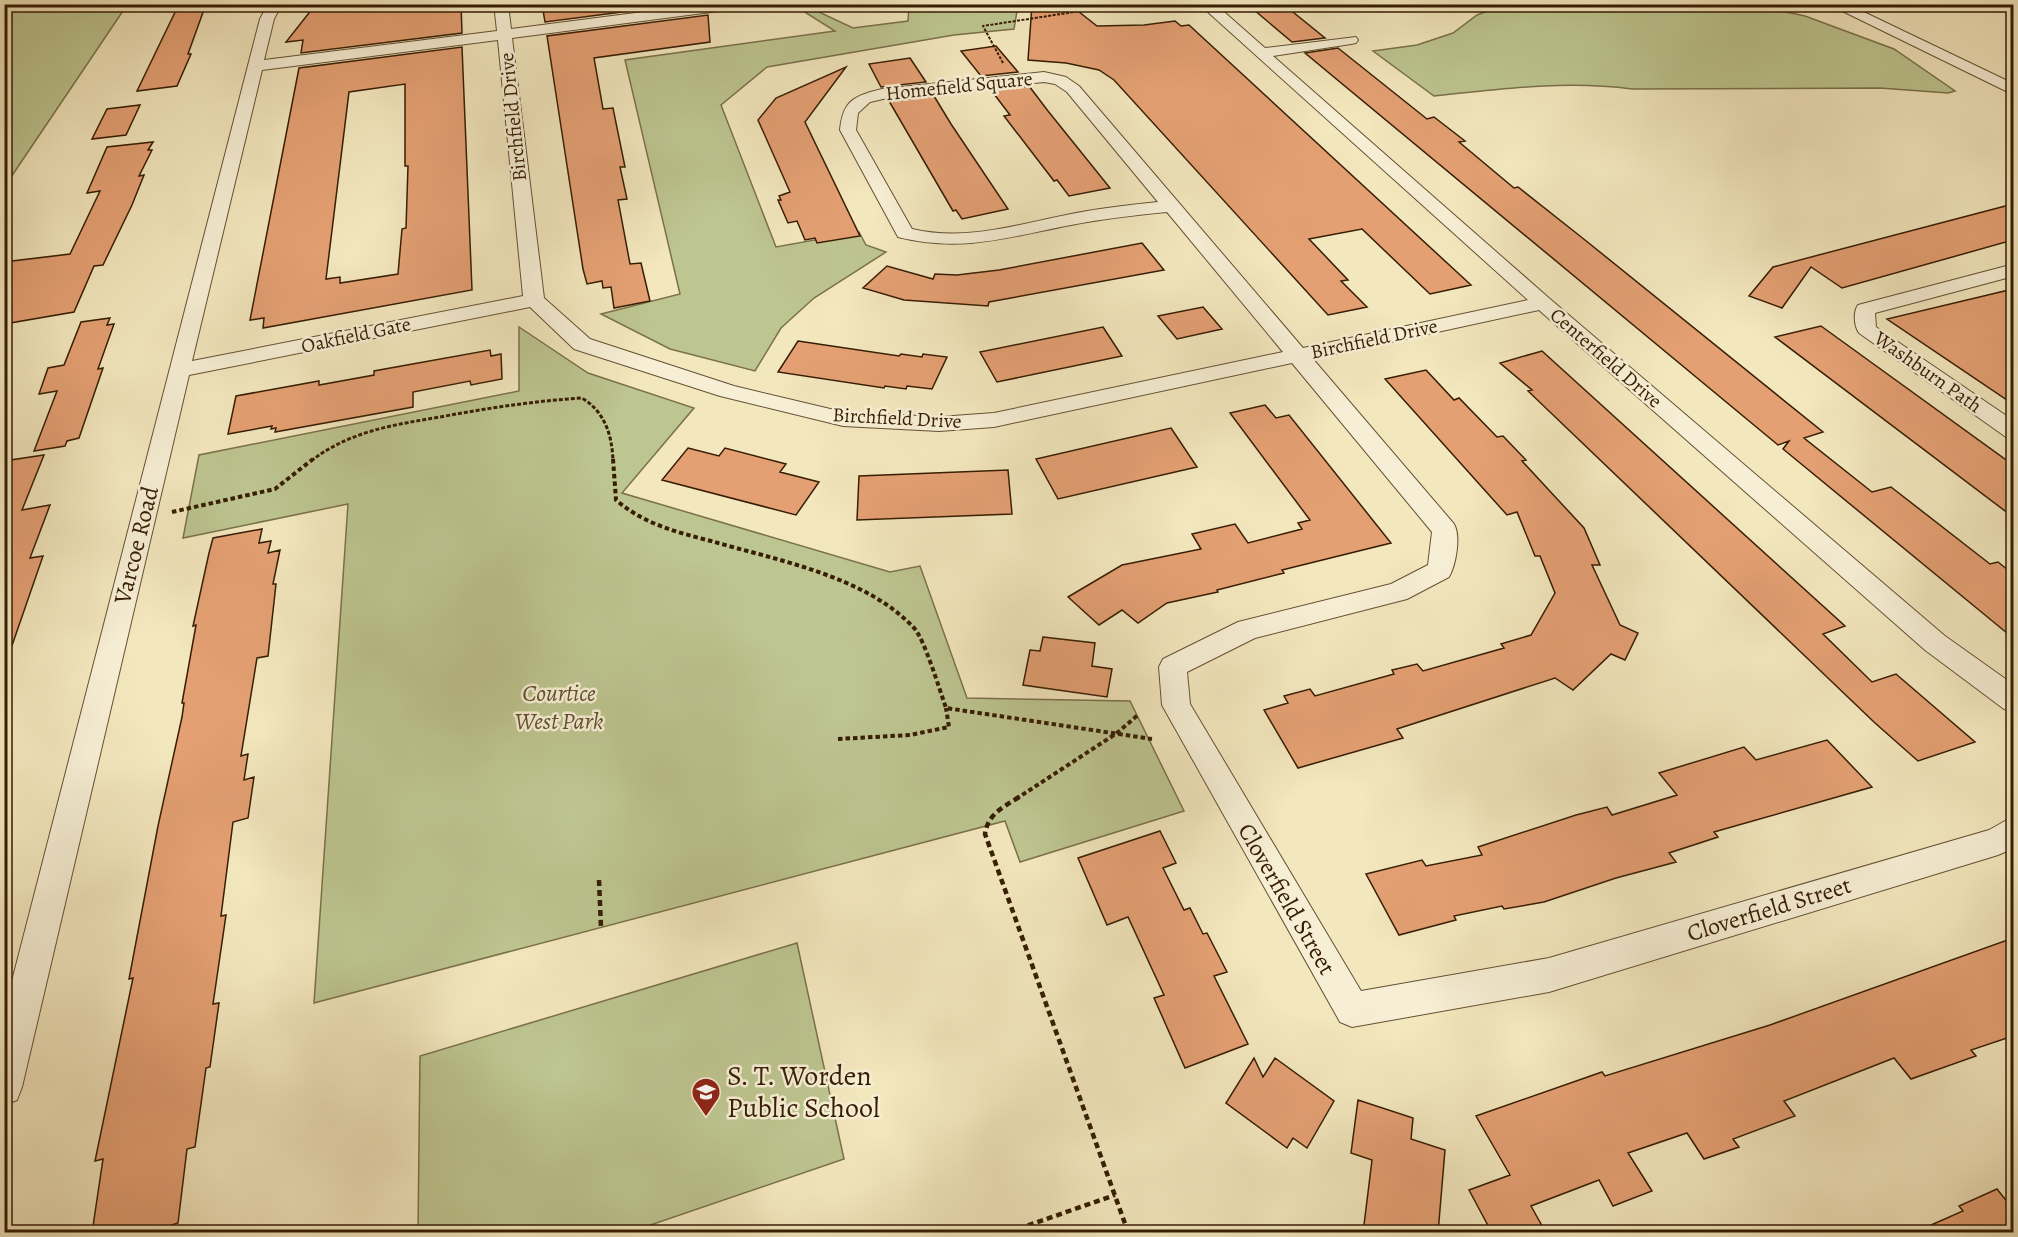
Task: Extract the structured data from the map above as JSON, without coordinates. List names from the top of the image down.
{
  "streets": {
    "street": [
      "Homefield Square",
      "Birchfield Drive",
      "Oakfield Gate",
      "Centerfield Drive",
      "Washburn Path",
      "Varcoe Road",
      "Cloverfield Street"
    ]
  },
  "crossings": [
    ["Homefield Square", "Birchfield Drive"],
    ["Homefield Square", "Cloverfield Street"],
    ["Birchfield Drive", "Oakfield Gate"],
    ["Birchfield Drive", "Centerfield Drive"],
    ["Birchfield Drive", "Cloverfield Street"],
    ["Oakfield Gate", "Varcoe Road"]
  ],
  "parks": ["Courtice West Park"],
  "places": {
    "school or university": ["S. T. Worden Public School"]
  }
}
